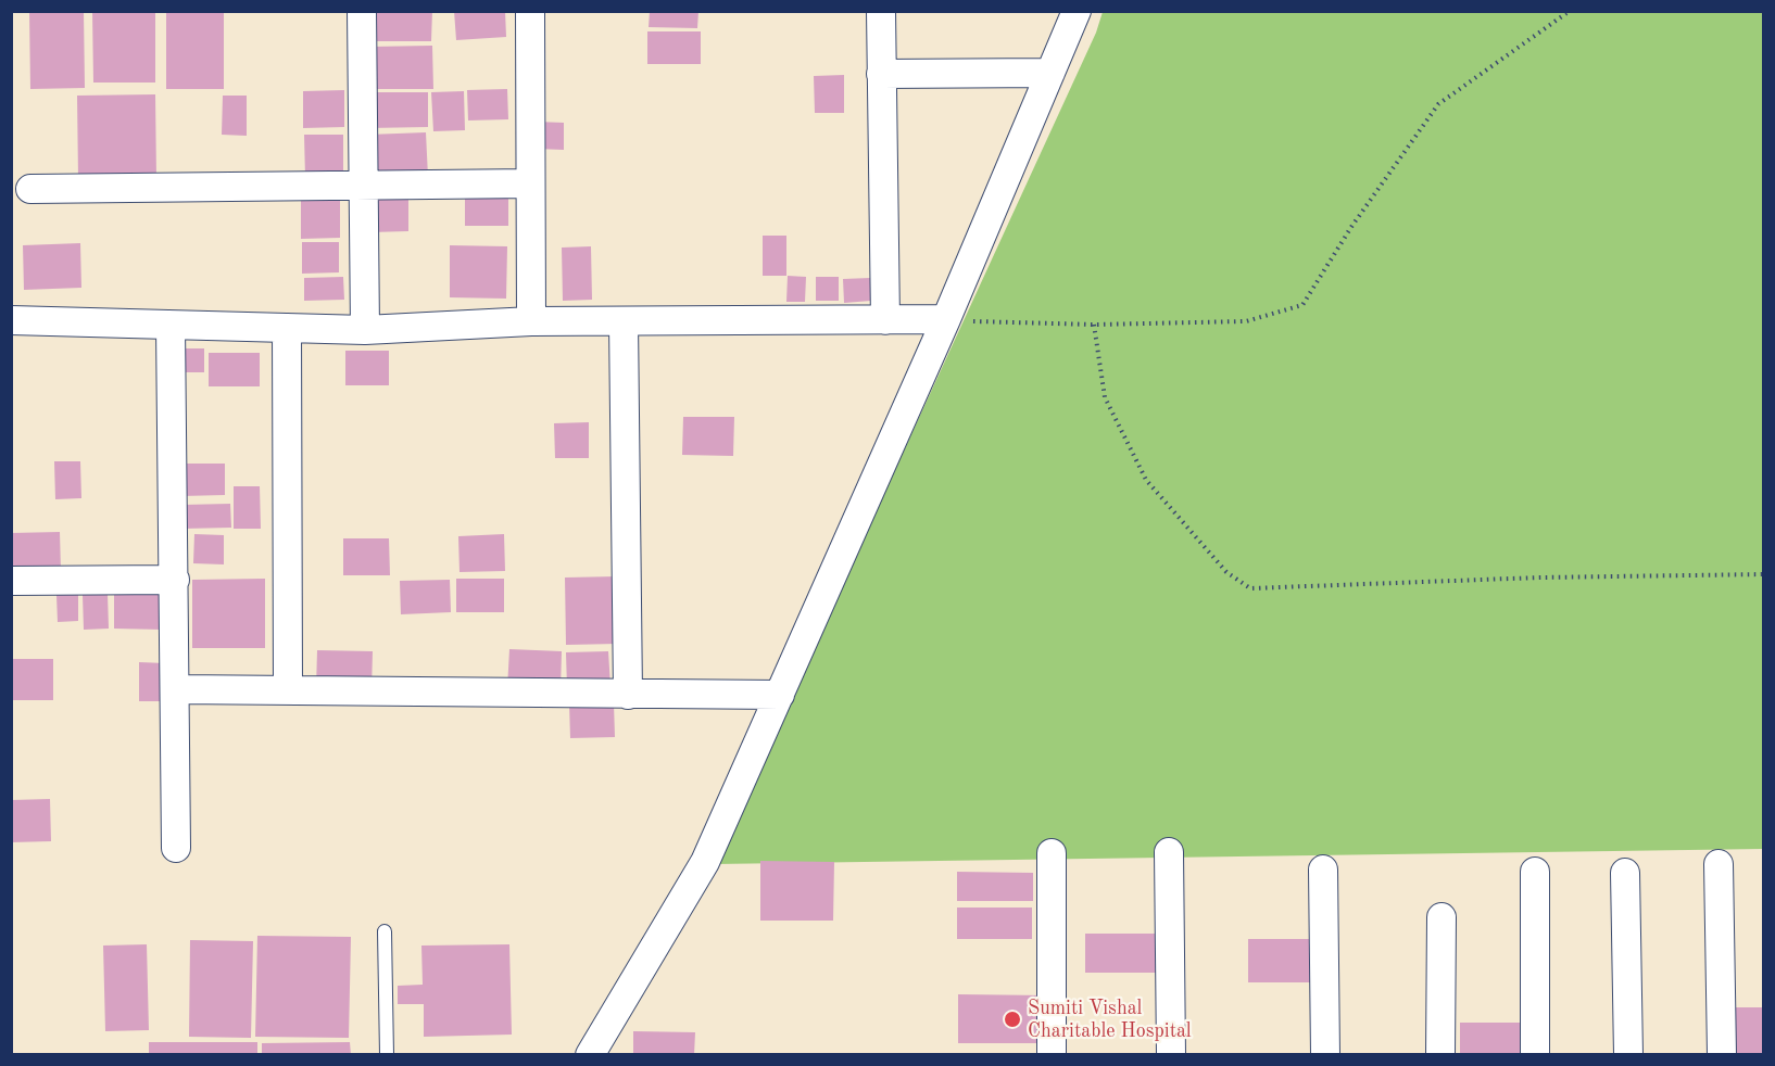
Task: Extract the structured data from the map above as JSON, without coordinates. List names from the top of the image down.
{
  "places": ["Sumiti Vishal Charitable Hospital"]
}
